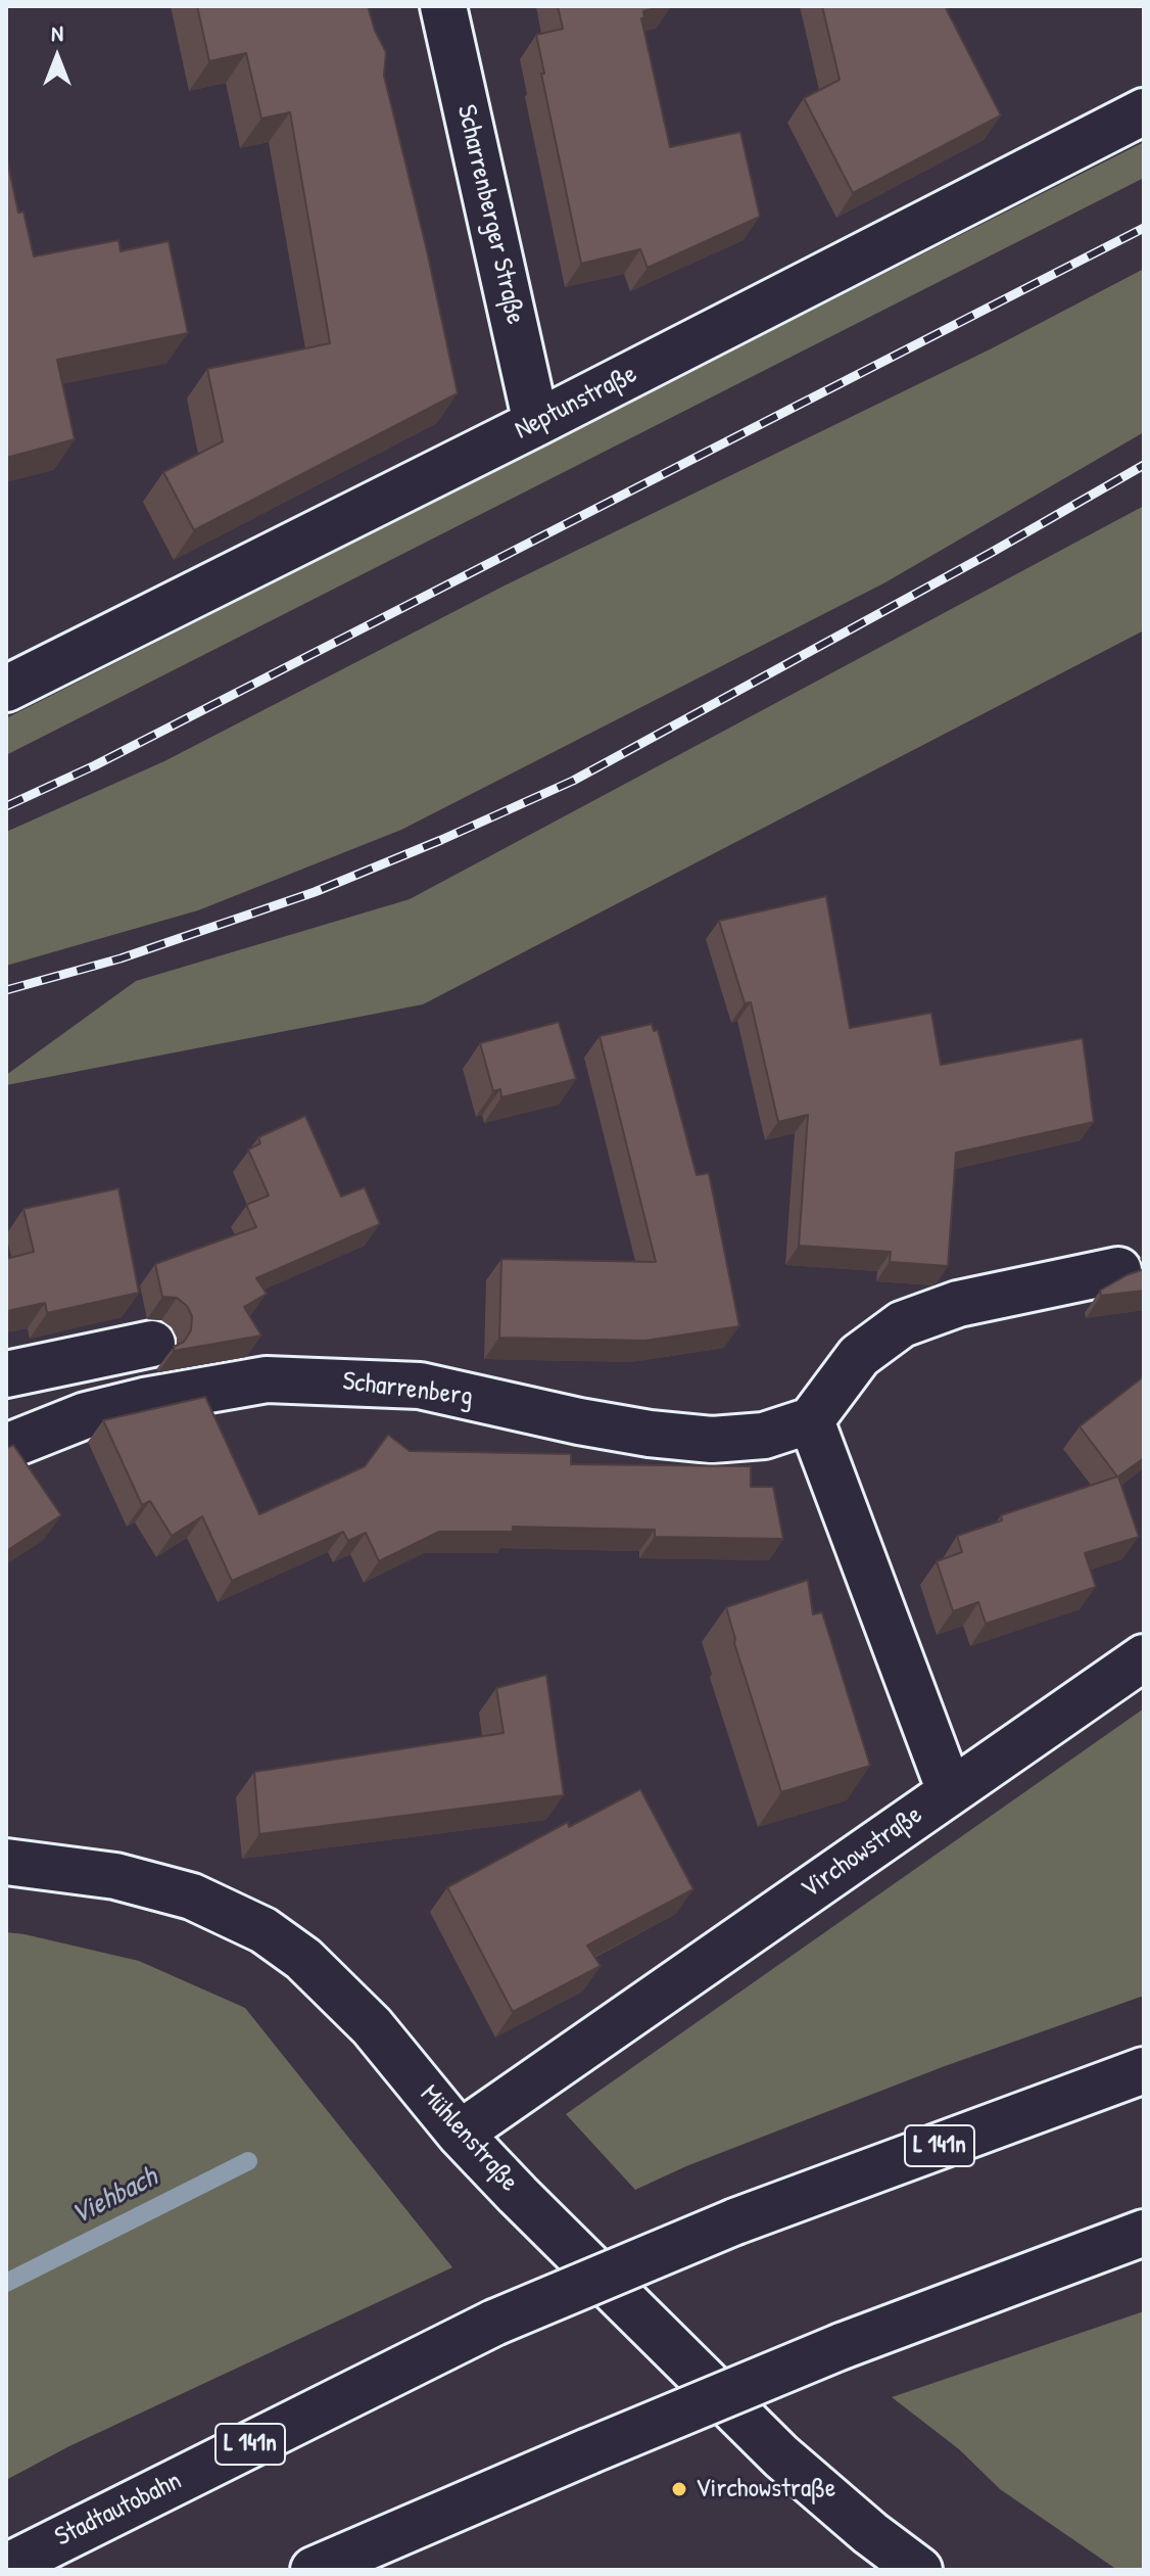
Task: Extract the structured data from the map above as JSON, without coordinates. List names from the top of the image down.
{
  "streets": {
    "main road": [
      "Scharrenberger Straße",
      "Neptunstraße",
      "Scharrenberg",
      "Virchowstraße",
      "Mühlenstraße",
      "L 141n",
      "Stadtautobahn"
    ]
  },
  "crossings": [
    ["Scharrenberger Straße", "Neptunstraße"],
    ["Virchowstraße", "Mühlenstraße"]
  ],
  "water": ["Viehbach"],
  "places": ["Virchowstraße"],
  "north": "top"
}
